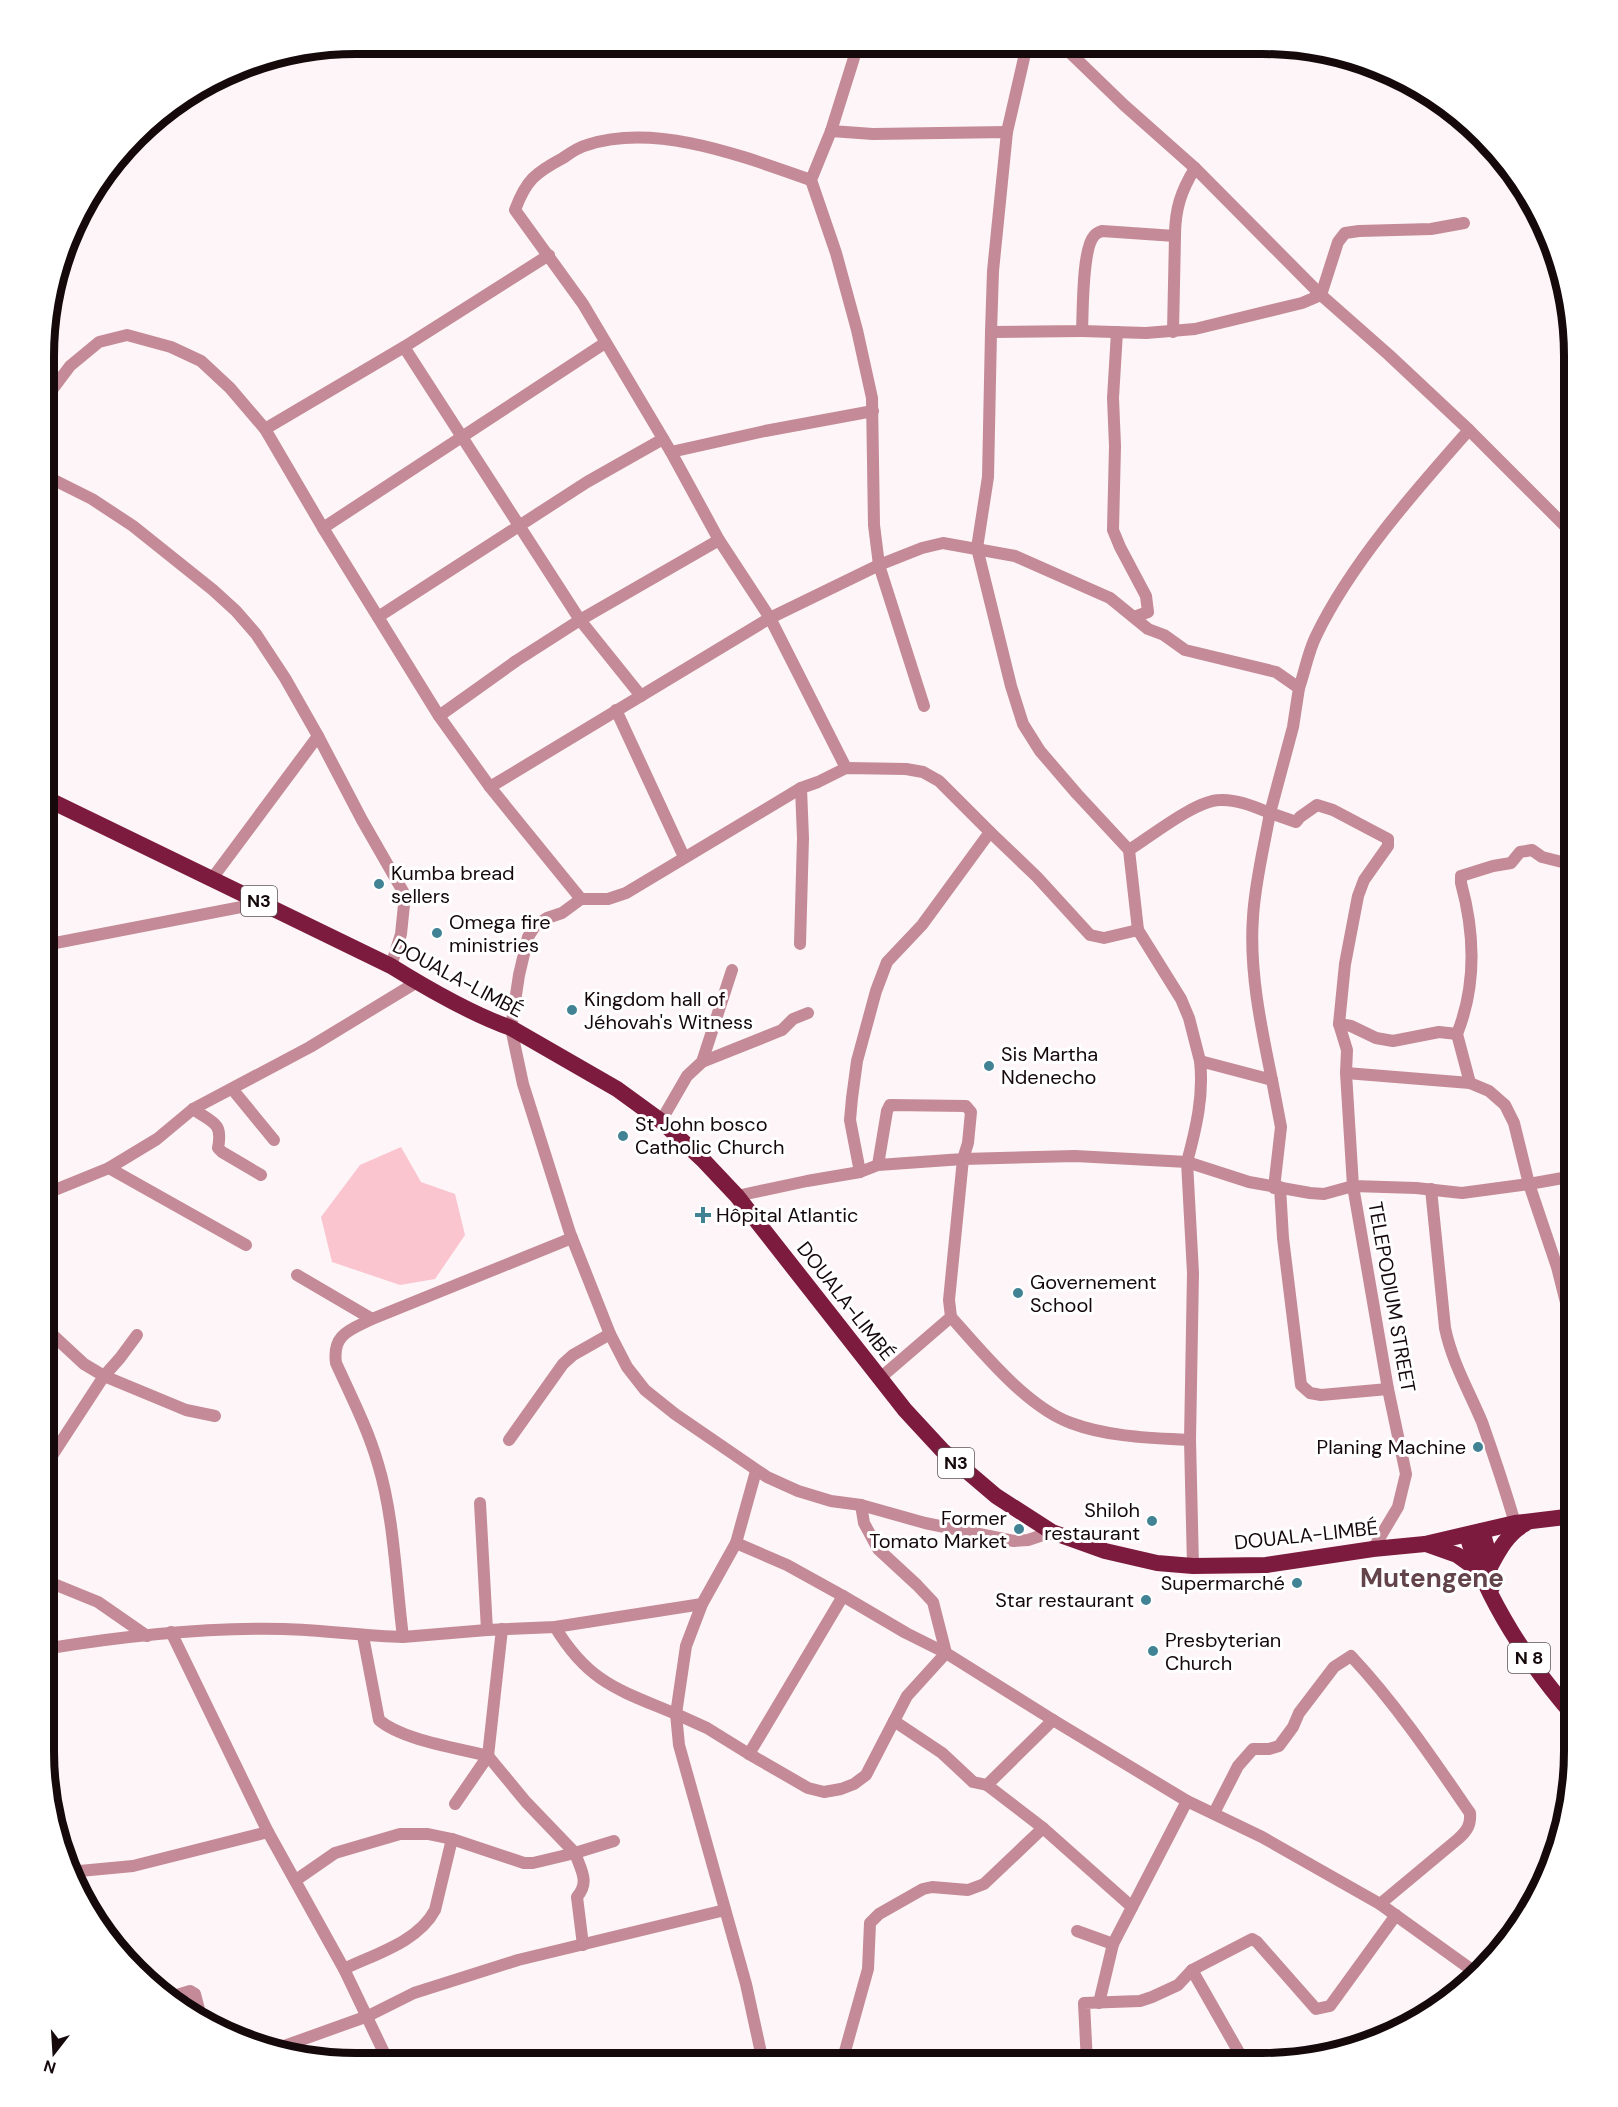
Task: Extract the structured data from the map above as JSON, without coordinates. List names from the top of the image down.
{
  "streets": {
    "highway": ["N3", "DOUALA-LIMBÉ", "N 8"],
    "street": ["TELEPODIUM STREET"]
  },
  "crossings": [
    ["DOUALA-LIMBÉ", "TELEPODIUM STREET"],
    ["DOUALA-LIMBÉ", "N 8"]
  ],
  "districts": ["Mutengene"],
  "places": {
    "other": [
      "Kumba bread sellers",
      "Omega fire ministries",
      "Kingdom hall of Jéhovah's Witness",
      "Sis Martha Ndenecho",
      "St John bosco Catholic Church",
      "Governement School",
      "Planing Machine",
      "Shiloh restaurant",
      "Former Tomato Market",
      "Supermarché",
      "Star restaurant",
      "Presbyterian Church"
    ],
    "health": ["Hôpital Atlantic"]
  },
  "north": "bottom"
}
